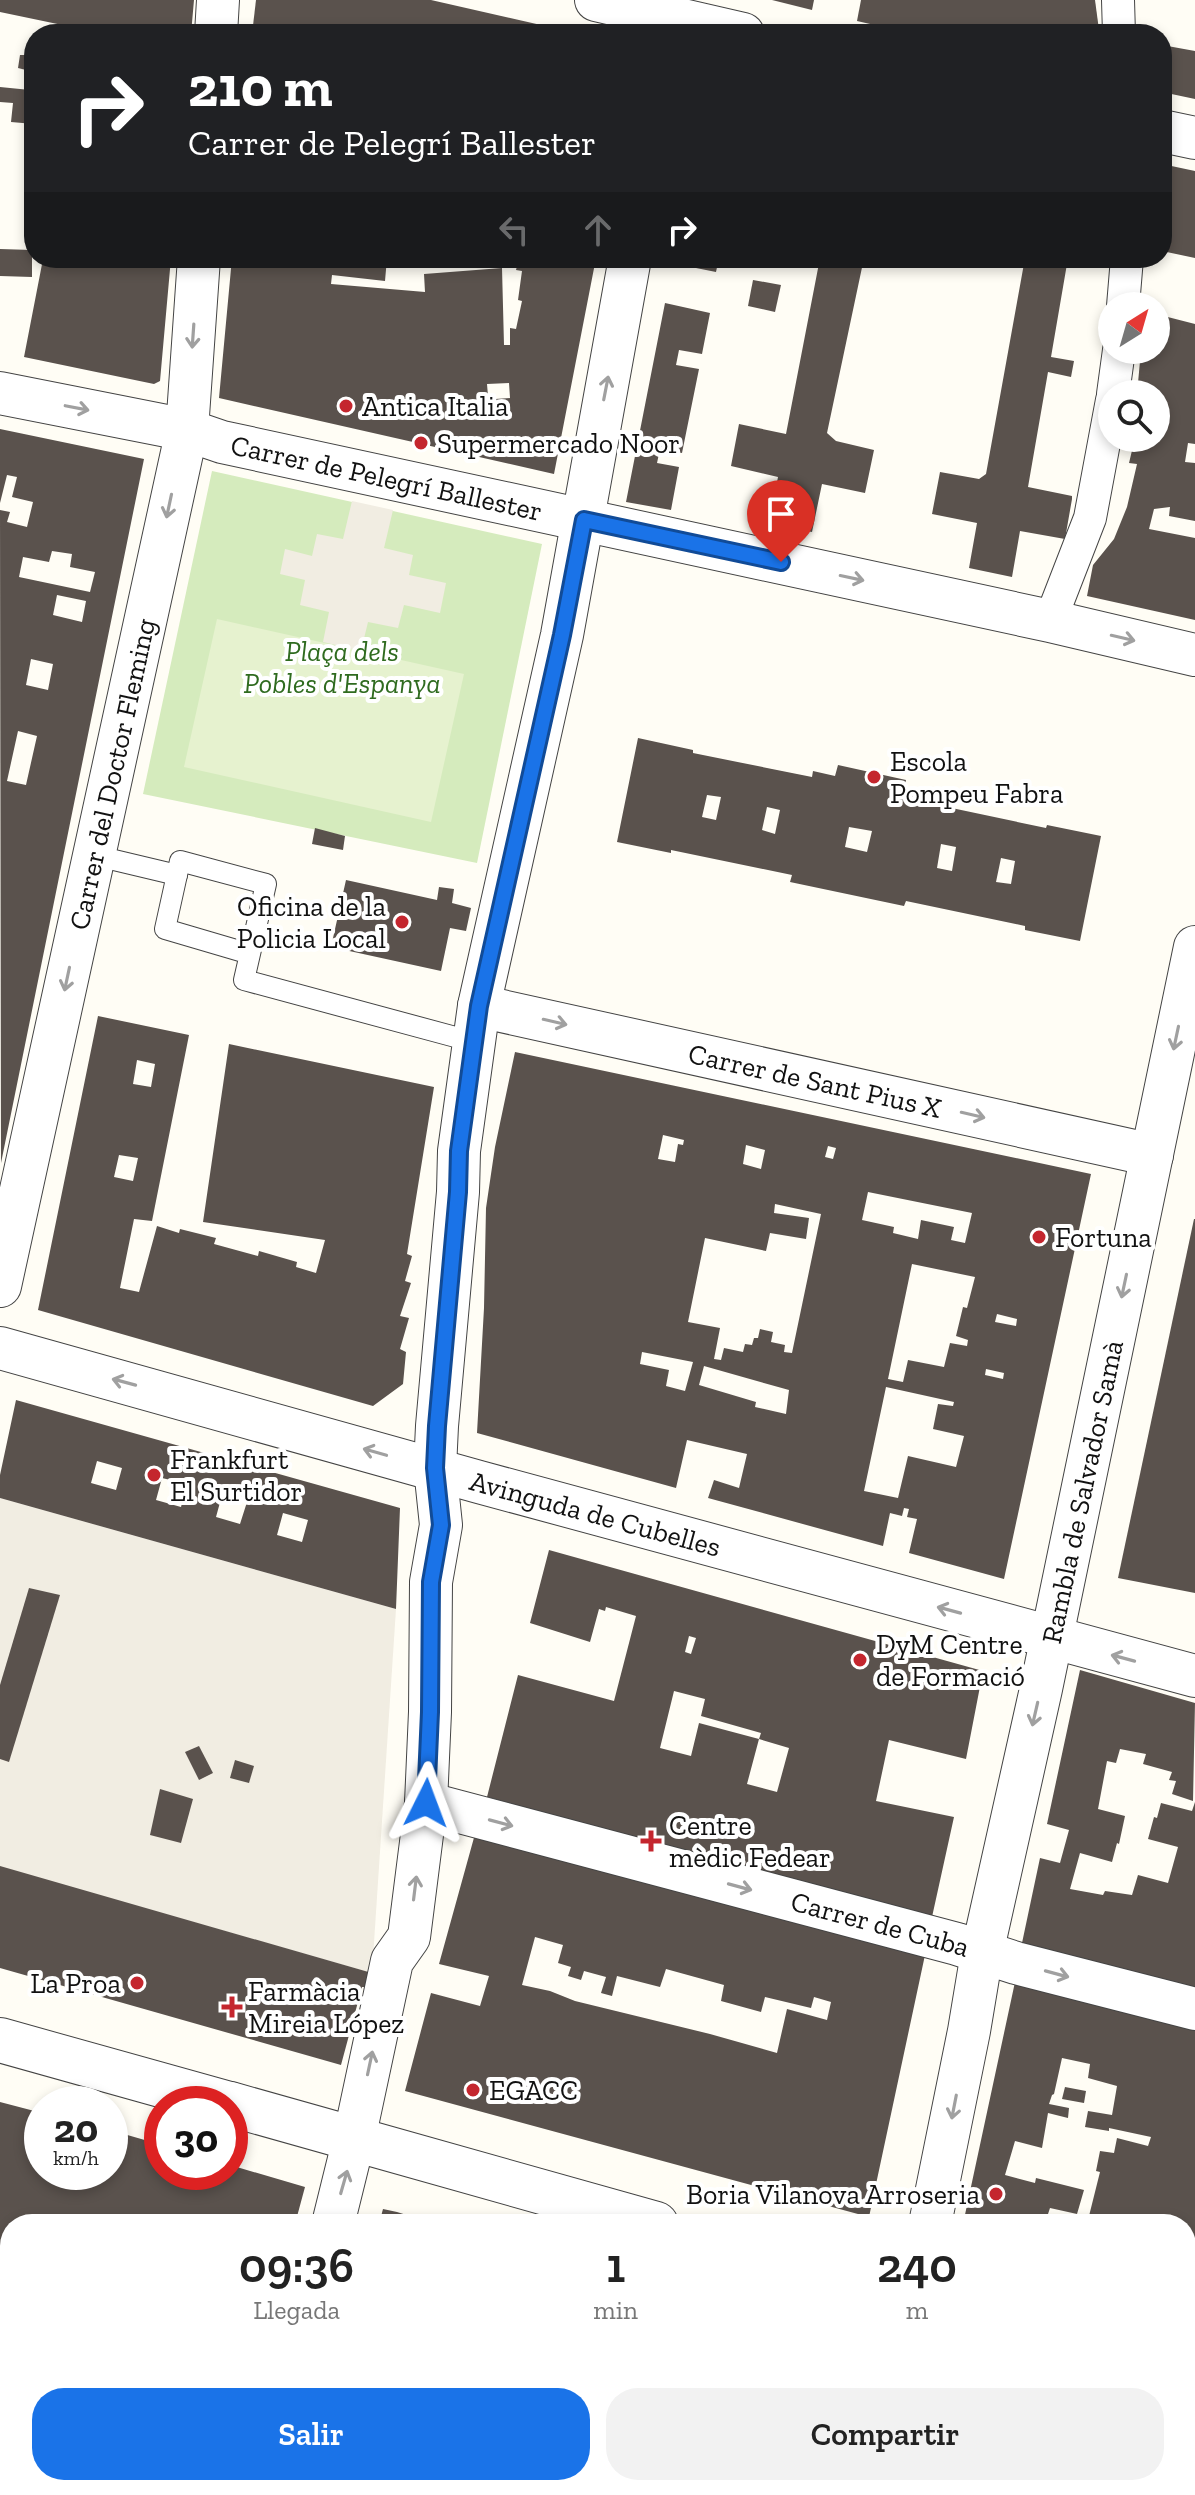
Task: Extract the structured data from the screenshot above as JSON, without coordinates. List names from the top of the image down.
{
  "streets": {
    "street": [
      "Carrer de Pelegrí Ballester",
      "Carrer del Doctor Fleming",
      "Carrer de Sant Pius X",
      "Rambla de Salvador Samà",
      "Avinguda de Cubelles",
      "Carrer de Cuba"
    ]
  },
  "crossings": [
    ["Carrer de Pelegrí Ballester", "Carrer del Doctor Fleming"],
    ["Carrer de Sant Pius X", "Rambla de Salvador Samà"],
    ["Rambla de Salvador Samà", "Avinguda de Cubelles"],
    ["Rambla de Salvador Samà", "Carrer de Cuba"]
  ],
  "one_way": [
    "Carrer de Pelegrí Ballester",
    "Carrer del Doctor Fleming",
    "Carrer de Sant Pius X",
    "Rambla de Salvador Samà",
    "Avinguda de Cubelles"
  ],
  "parks": ["Plaça dels Pobles d'Espanya"],
  "places": {
    "other": [
      "Antica Italia",
      "Supermercado Noor",
      "Escola Pompeu Fabra",
      "Oficina de la Policia Local",
      "Fortuna",
      "Frankfurt El Surtidor",
      "DyM Centre de Formació",
      "La Proa",
      "EGACC",
      "Boria Vilanova Arroseria"
    ],
    "health": ["Centre mèdic Fedear", "Farmàcia Mireia López"]
  },
  "north": "top right",
  "page": {
    "turn": ["210 m", "Carrer de Pelegrí Ballester"],
    "speed": "20 km/h",
    "limit": "30",
    "eta": [
      "09:36",
      "Llegada",
      "1",
      "min",
      "240",
      "m"
    ],
    "buttons": ["Salir", "Compartir"]
  }
}
